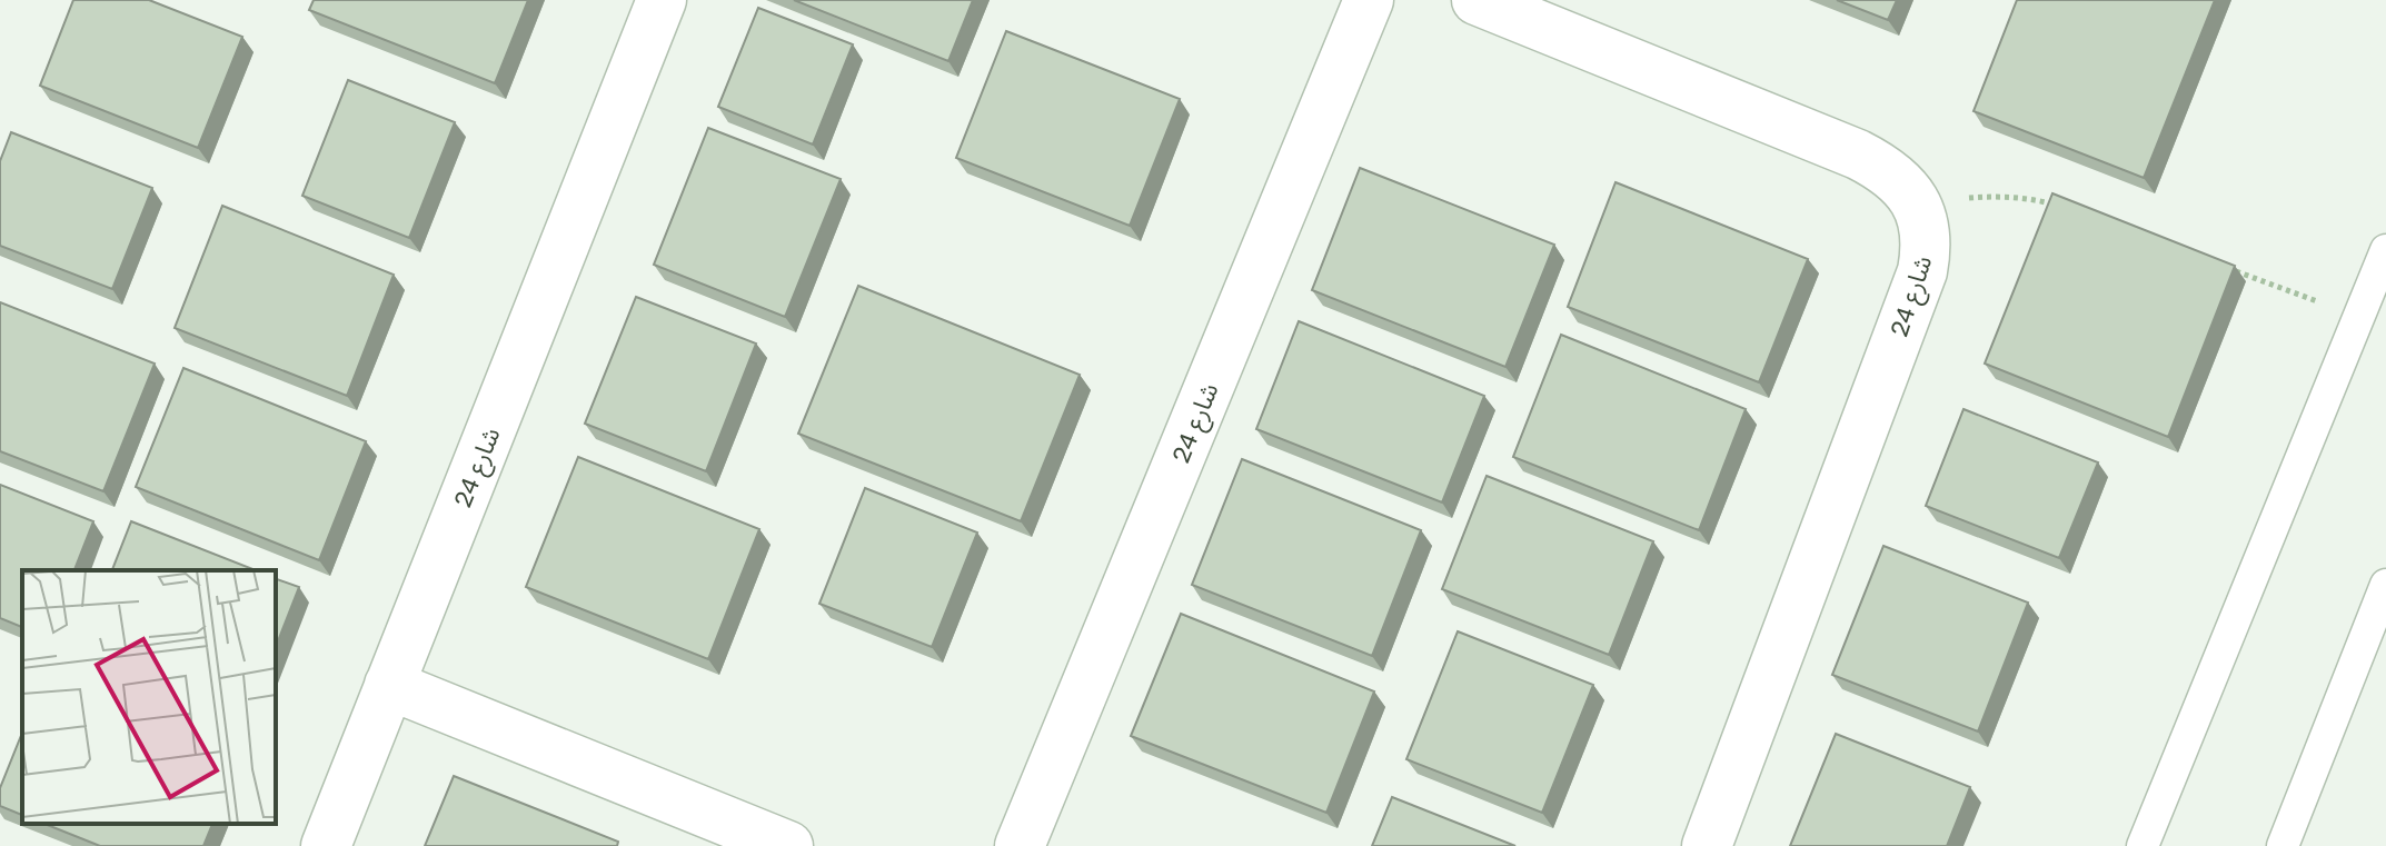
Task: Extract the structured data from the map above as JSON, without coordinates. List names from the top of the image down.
{
  "streets": {
    "street": ["شارع 24"]
  }
}
